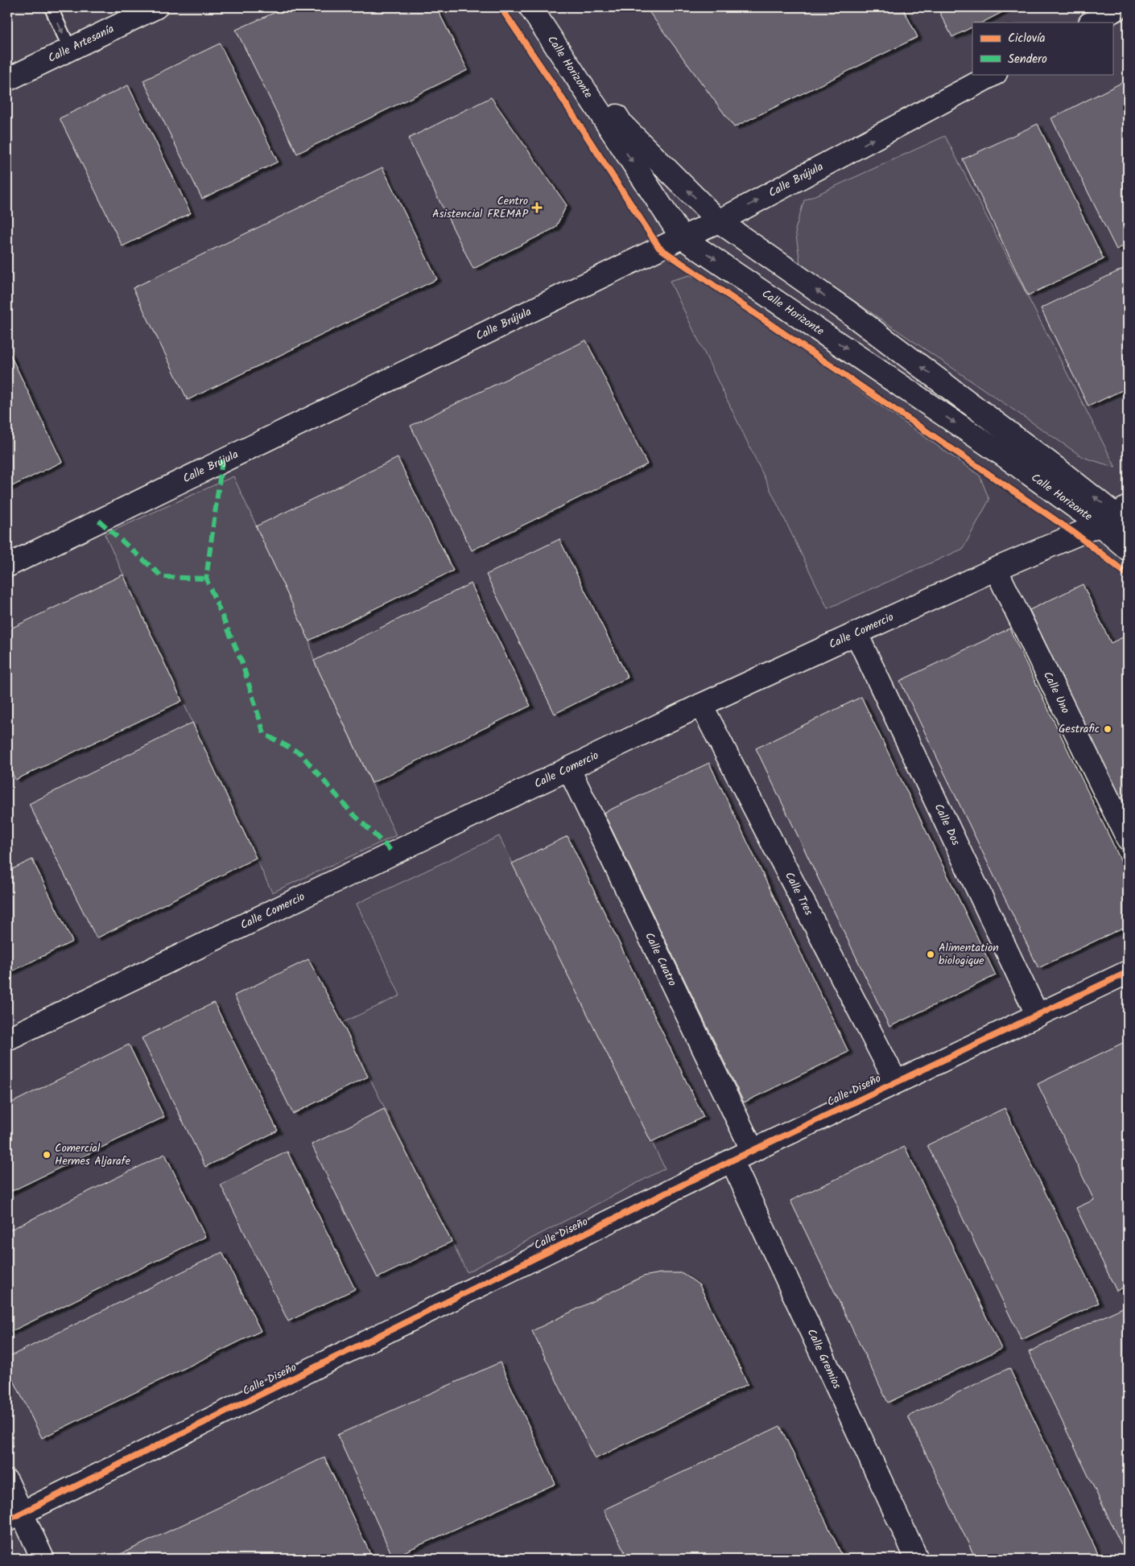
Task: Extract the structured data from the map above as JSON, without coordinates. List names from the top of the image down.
{
  "streets": {
    "street": [
      "Calle Artesanía",
      "Calle Horizonte",
      "Calle Brújula",
      "Calle Comercio",
      "Calle Uno",
      "Calle Dos",
      "Calle Tres",
      "Calle Cuatro",
      "Calle Diseño",
      "Calle Gremios"
    ]
  },
  "crossings": [
    ["Calle Horizonte", "Calle Brújula"],
    ["Calle Horizonte", "Calle Comercio"],
    ["Calle Comercio", "Calle Uno"],
    ["Calle Comercio", "Calle Dos"],
    ["Calle Comercio", "Calle Tres"],
    ["Calle Comercio", "Calle Cuatro"],
    ["Calle Dos", "Calle Diseño"],
    ["Calle Tres", "Calle Diseño"],
    ["Calle Cuatro", "Calle Diseño"],
    ["Calle Diseño", "Calle Gremios"]
  ],
  "places": {
    "health": ["Centro Asistencial FREMAP"],
    "other": ["Gestrafic", "Alimentation biologique", "Comercial Hermes Aljarafe"]
  },
  "legend": ["Ciclovía", "Sendero"]
}
